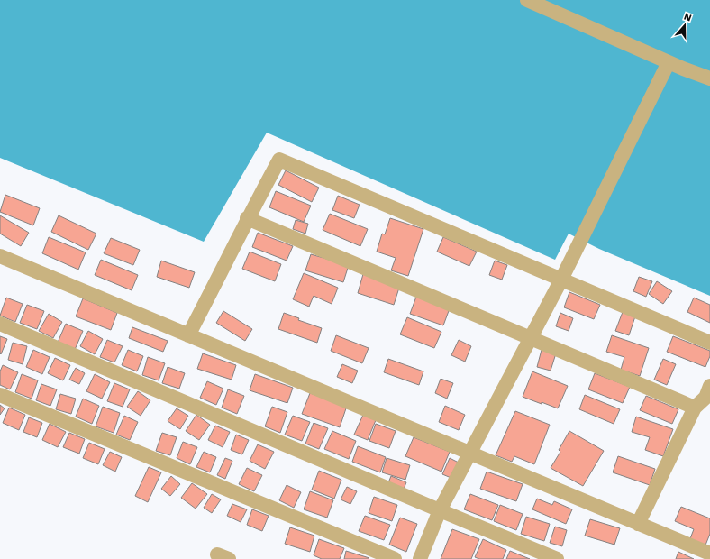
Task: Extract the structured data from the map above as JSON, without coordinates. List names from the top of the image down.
{
  "north": "top"
}
